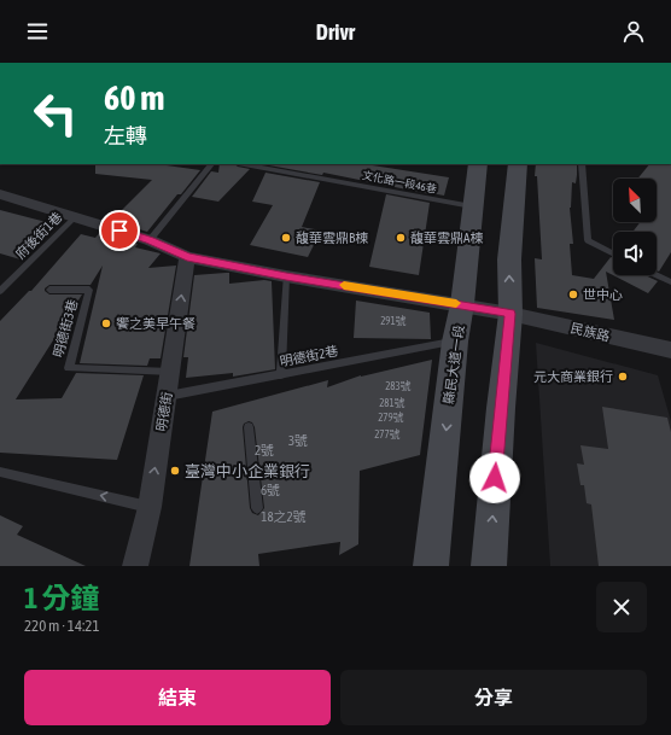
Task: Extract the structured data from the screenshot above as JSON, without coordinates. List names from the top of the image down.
{
  "streets": {
    "main road": ["縣民大道一段"],
    "street": ["民族路", "明德街"],
    "lane": [
      "文化路一段46巷",
      "府後街1巷",
      "明德街3巷",
      "明德街2巷"
    ]
  },
  "crossings": [
    ["文化路一段46巷", "縣民大道一段"],
    ["府後街1巷", "民族路"],
    ["明德街3巷", "明德街"],
    ["民族路", "縣民大道一段"],
    ["民族路", "明德街"],
    ["明德街2巷", "縣民大道一段"],
    ["明德街2巷", "明德街"]
  ],
  "one_way": ["明德街"],
  "places": [
    "馥華雲鼎B棟",
    "馥華雲鼎A棟",
    "世中心",
    "饗之美早午餐",
    "元大商業銀行",
    "臺灣中小企業銀行"
  ],
  "house_numbers": [
    "291號",
    "283號",
    "281號",
    "279號",
    "277號",
    "3號",
    "2號",
    "6號",
    "18之2號"
  ],
  "north": "top left",
  "page": {
    "header": "Drivr",
    "turn": ["60 m", "左轉"],
    "heading": ["1 分鐘", "220 m · 14:21"],
    "buttons": ["結束", "分享"]
  }
}
